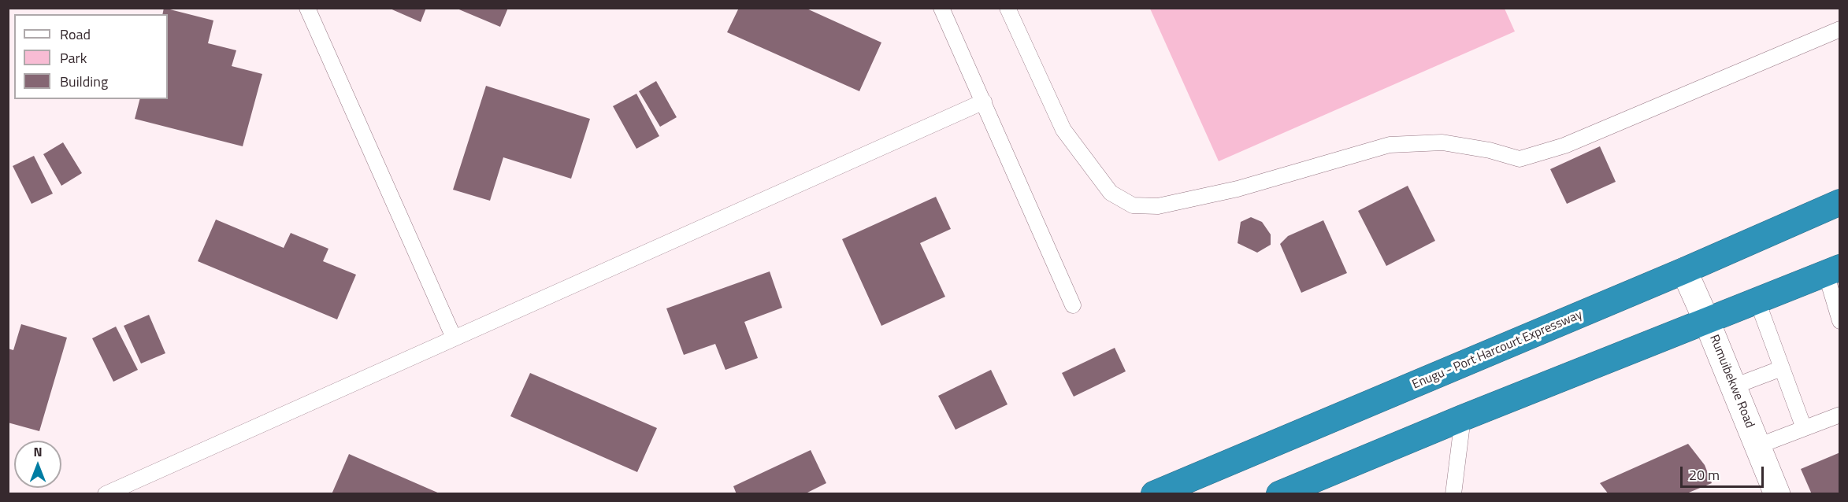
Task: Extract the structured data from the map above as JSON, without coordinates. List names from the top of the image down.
{
  "streets": {
    "highway": ["Enugu - Port Harcourt Expressway"],
    "street": ["Rumuibekwe Road"]
  },
  "crossings": [
    ["Enugu - Port Harcourt Expressway", "Rumuibekwe Road"]
  ],
  "legend": ["Road", "Park", "Building"],
  "scale_bar": "20 m",
  "north": "top"
}
